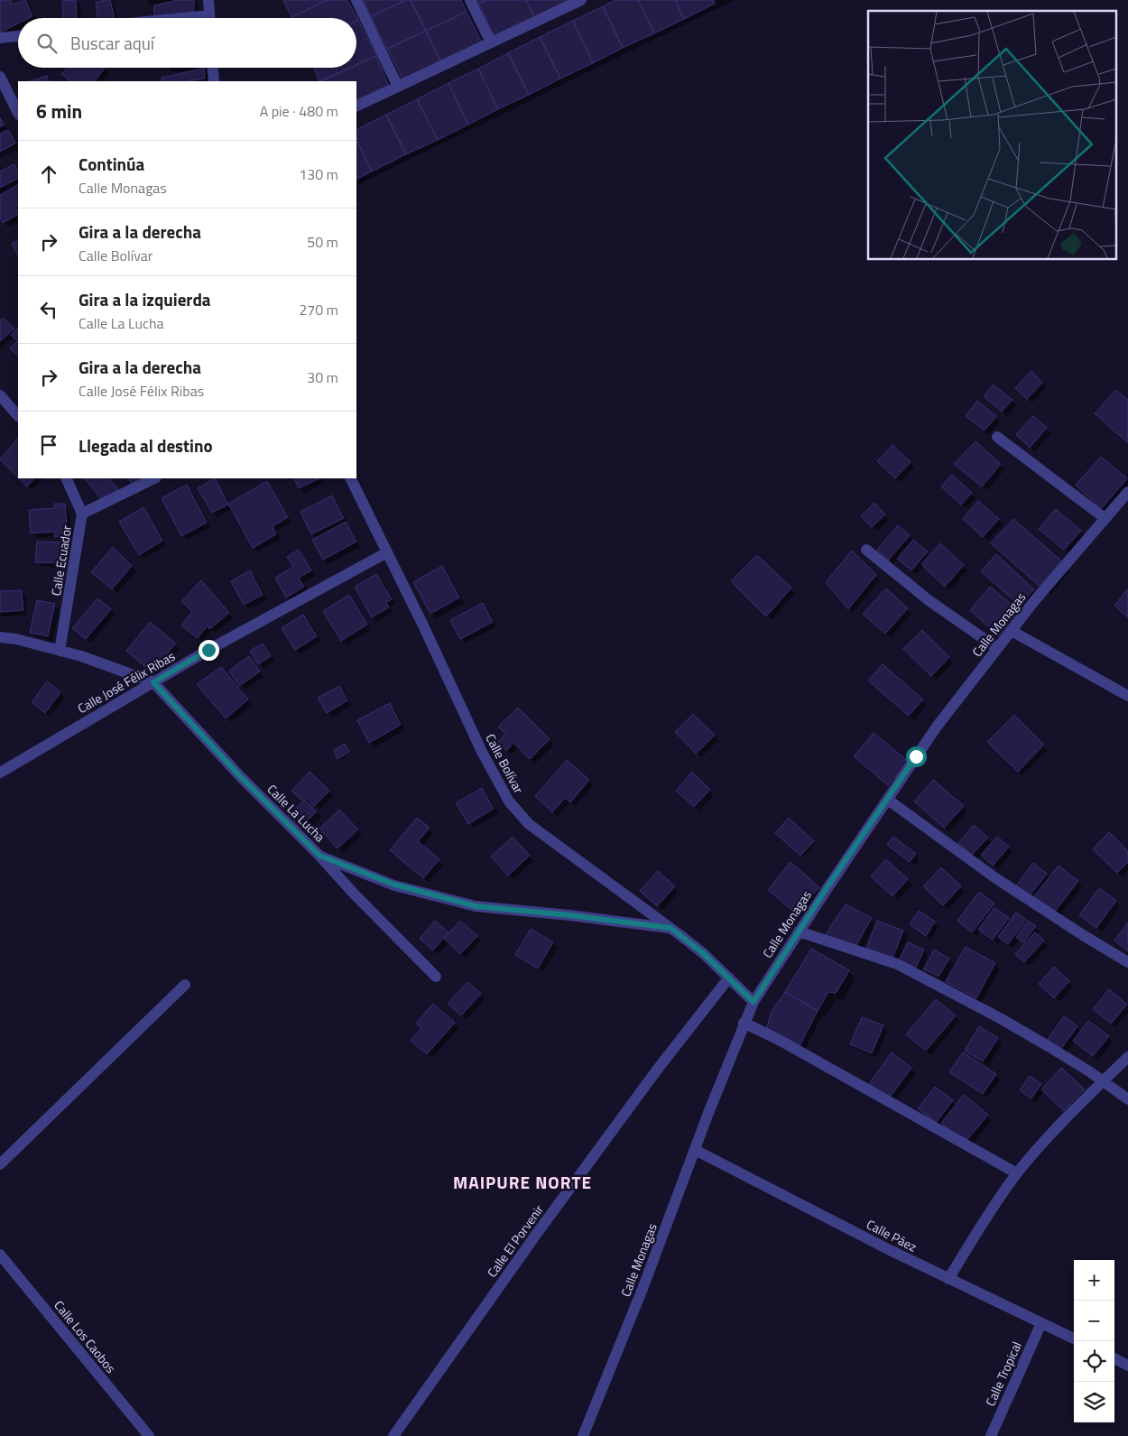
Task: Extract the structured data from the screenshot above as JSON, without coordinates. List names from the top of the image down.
{
  "streets": {
    "street": [
      "Calle Ecuador",
      "Calle Monagas",
      "Calle José Félix Ribas",
      "Calle Bolívar",
      "Calle La Lucha",
      "Calle Páez",
      "Calle El Porvenir",
      "Calle Los Caobos",
      "Calle Tropical"
    ]
  },
  "crossings": [
    ["Calle Ecuador", "Calle La Lucha"],
    ["Calle Monagas", "Calle Bolívar"],
    ["Calle Monagas", "Calle Páez"],
    ["Calle José Félix Ribas", "Calle Bolívar"],
    ["Calle José Félix Ribas", "Calle La Lucha"],
    ["Calle Bolívar", "Calle La Lucha"],
    ["Calle Bolívar", "Calle El Porvenir"],
    ["Calle Páez", "Calle Tropical"]
  ],
  "districts": ["MAIPURE NORTE"],
  "page": {
    "search": "Buscar aquí",
    "heading": ["6 min", "A pie · 480 m"],
    "list": [
      ["Continúa", "Calle Monagas", "130 m"],
      ["Gira a la derecha", "Calle Bolívar", "50 m"],
      ["Gira a la izquierda", "Calle La Lucha", "270 m"],
      ["Gira a la derecha", "Calle José Félix Ribas", "30 m"],
      "Llegada al destino"
    ],
    "map_buttons": ["+", "−"]
  }
}
